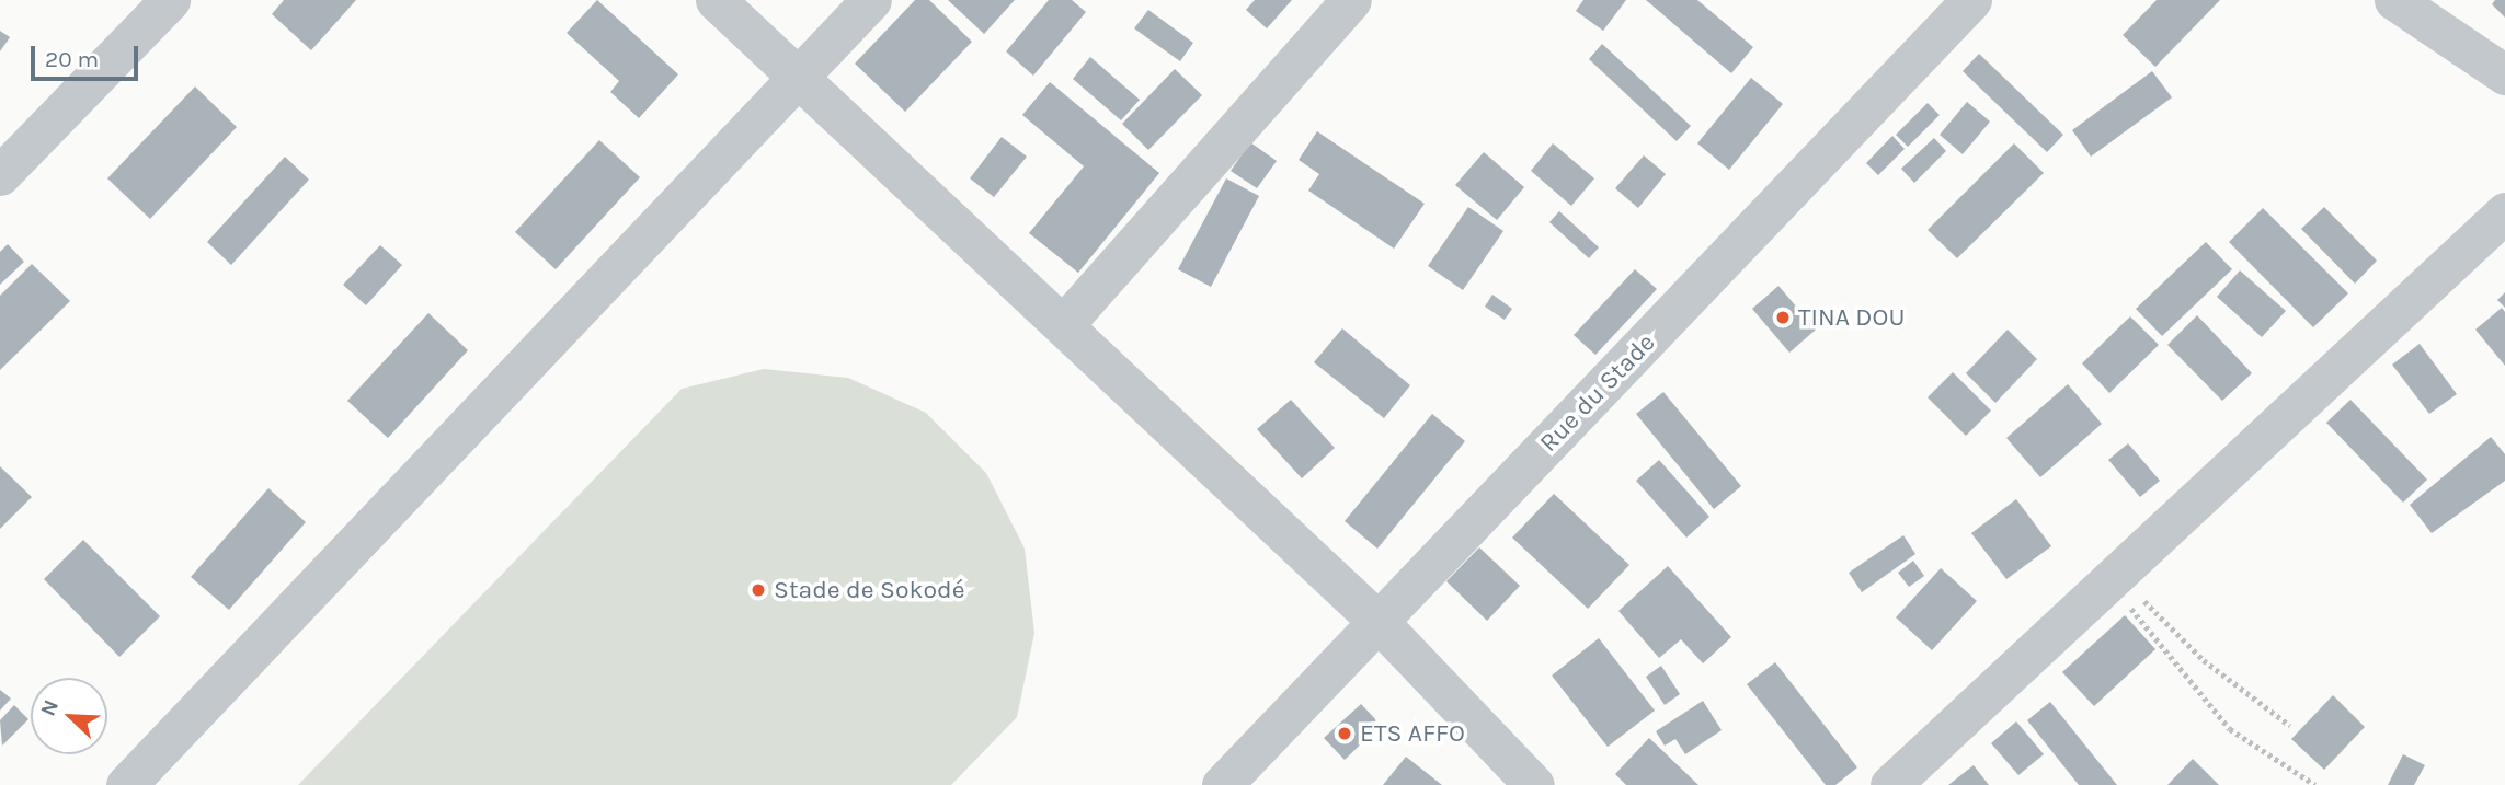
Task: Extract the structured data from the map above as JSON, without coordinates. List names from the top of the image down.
{
  "streets": {
    "street": ["Rue du Stade"]
  },
  "places": ["TINA DOU", "Stade de Sokodé", "ETS AFFO"],
  "scale_bar": "20 m",
  "north": "top left"
}
